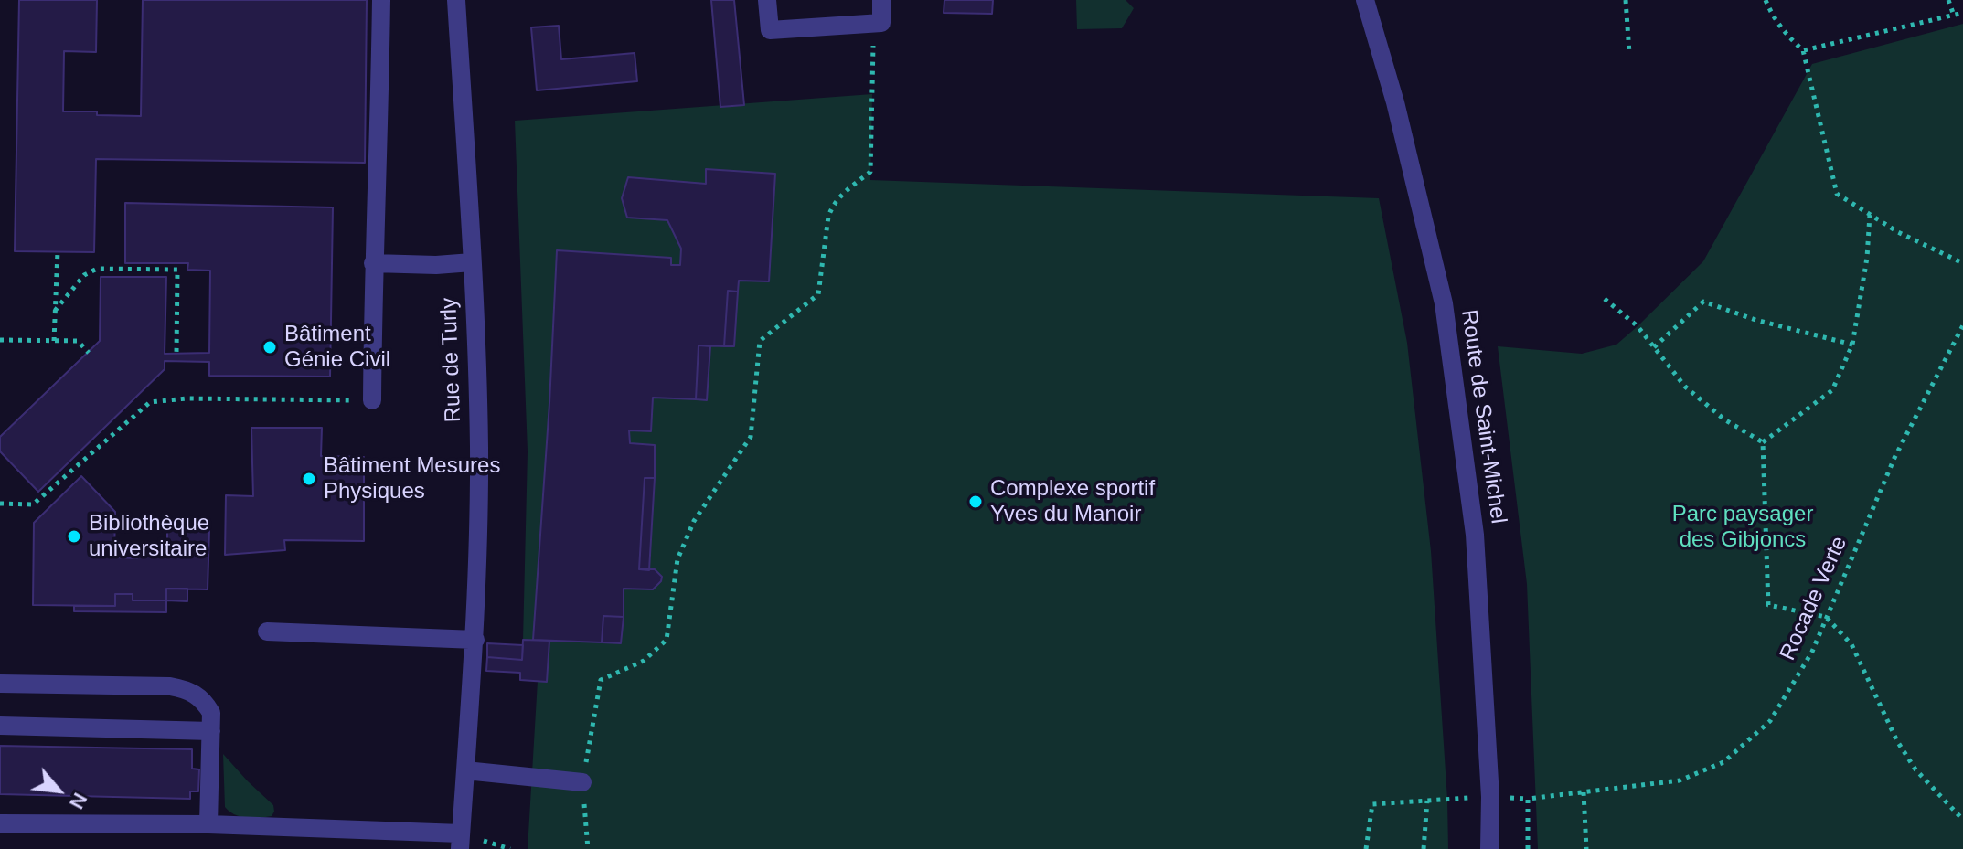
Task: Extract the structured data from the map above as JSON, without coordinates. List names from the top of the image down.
{
  "streets": {
    "street": ["Rue de Turly", "Route de Saint-Michel"],
    "path": ["Rocade Verte"]
  },
  "parks": ["Parc paysager des Gibjoncs"],
  "places": [
    "Bâtiment Génie Civil",
    "Bâtiment Mesures Physiques",
    "Complexe sportif Yves du Manoir",
    "Bibliothèque universitaire"
  ],
  "north": "bottom right"
}
